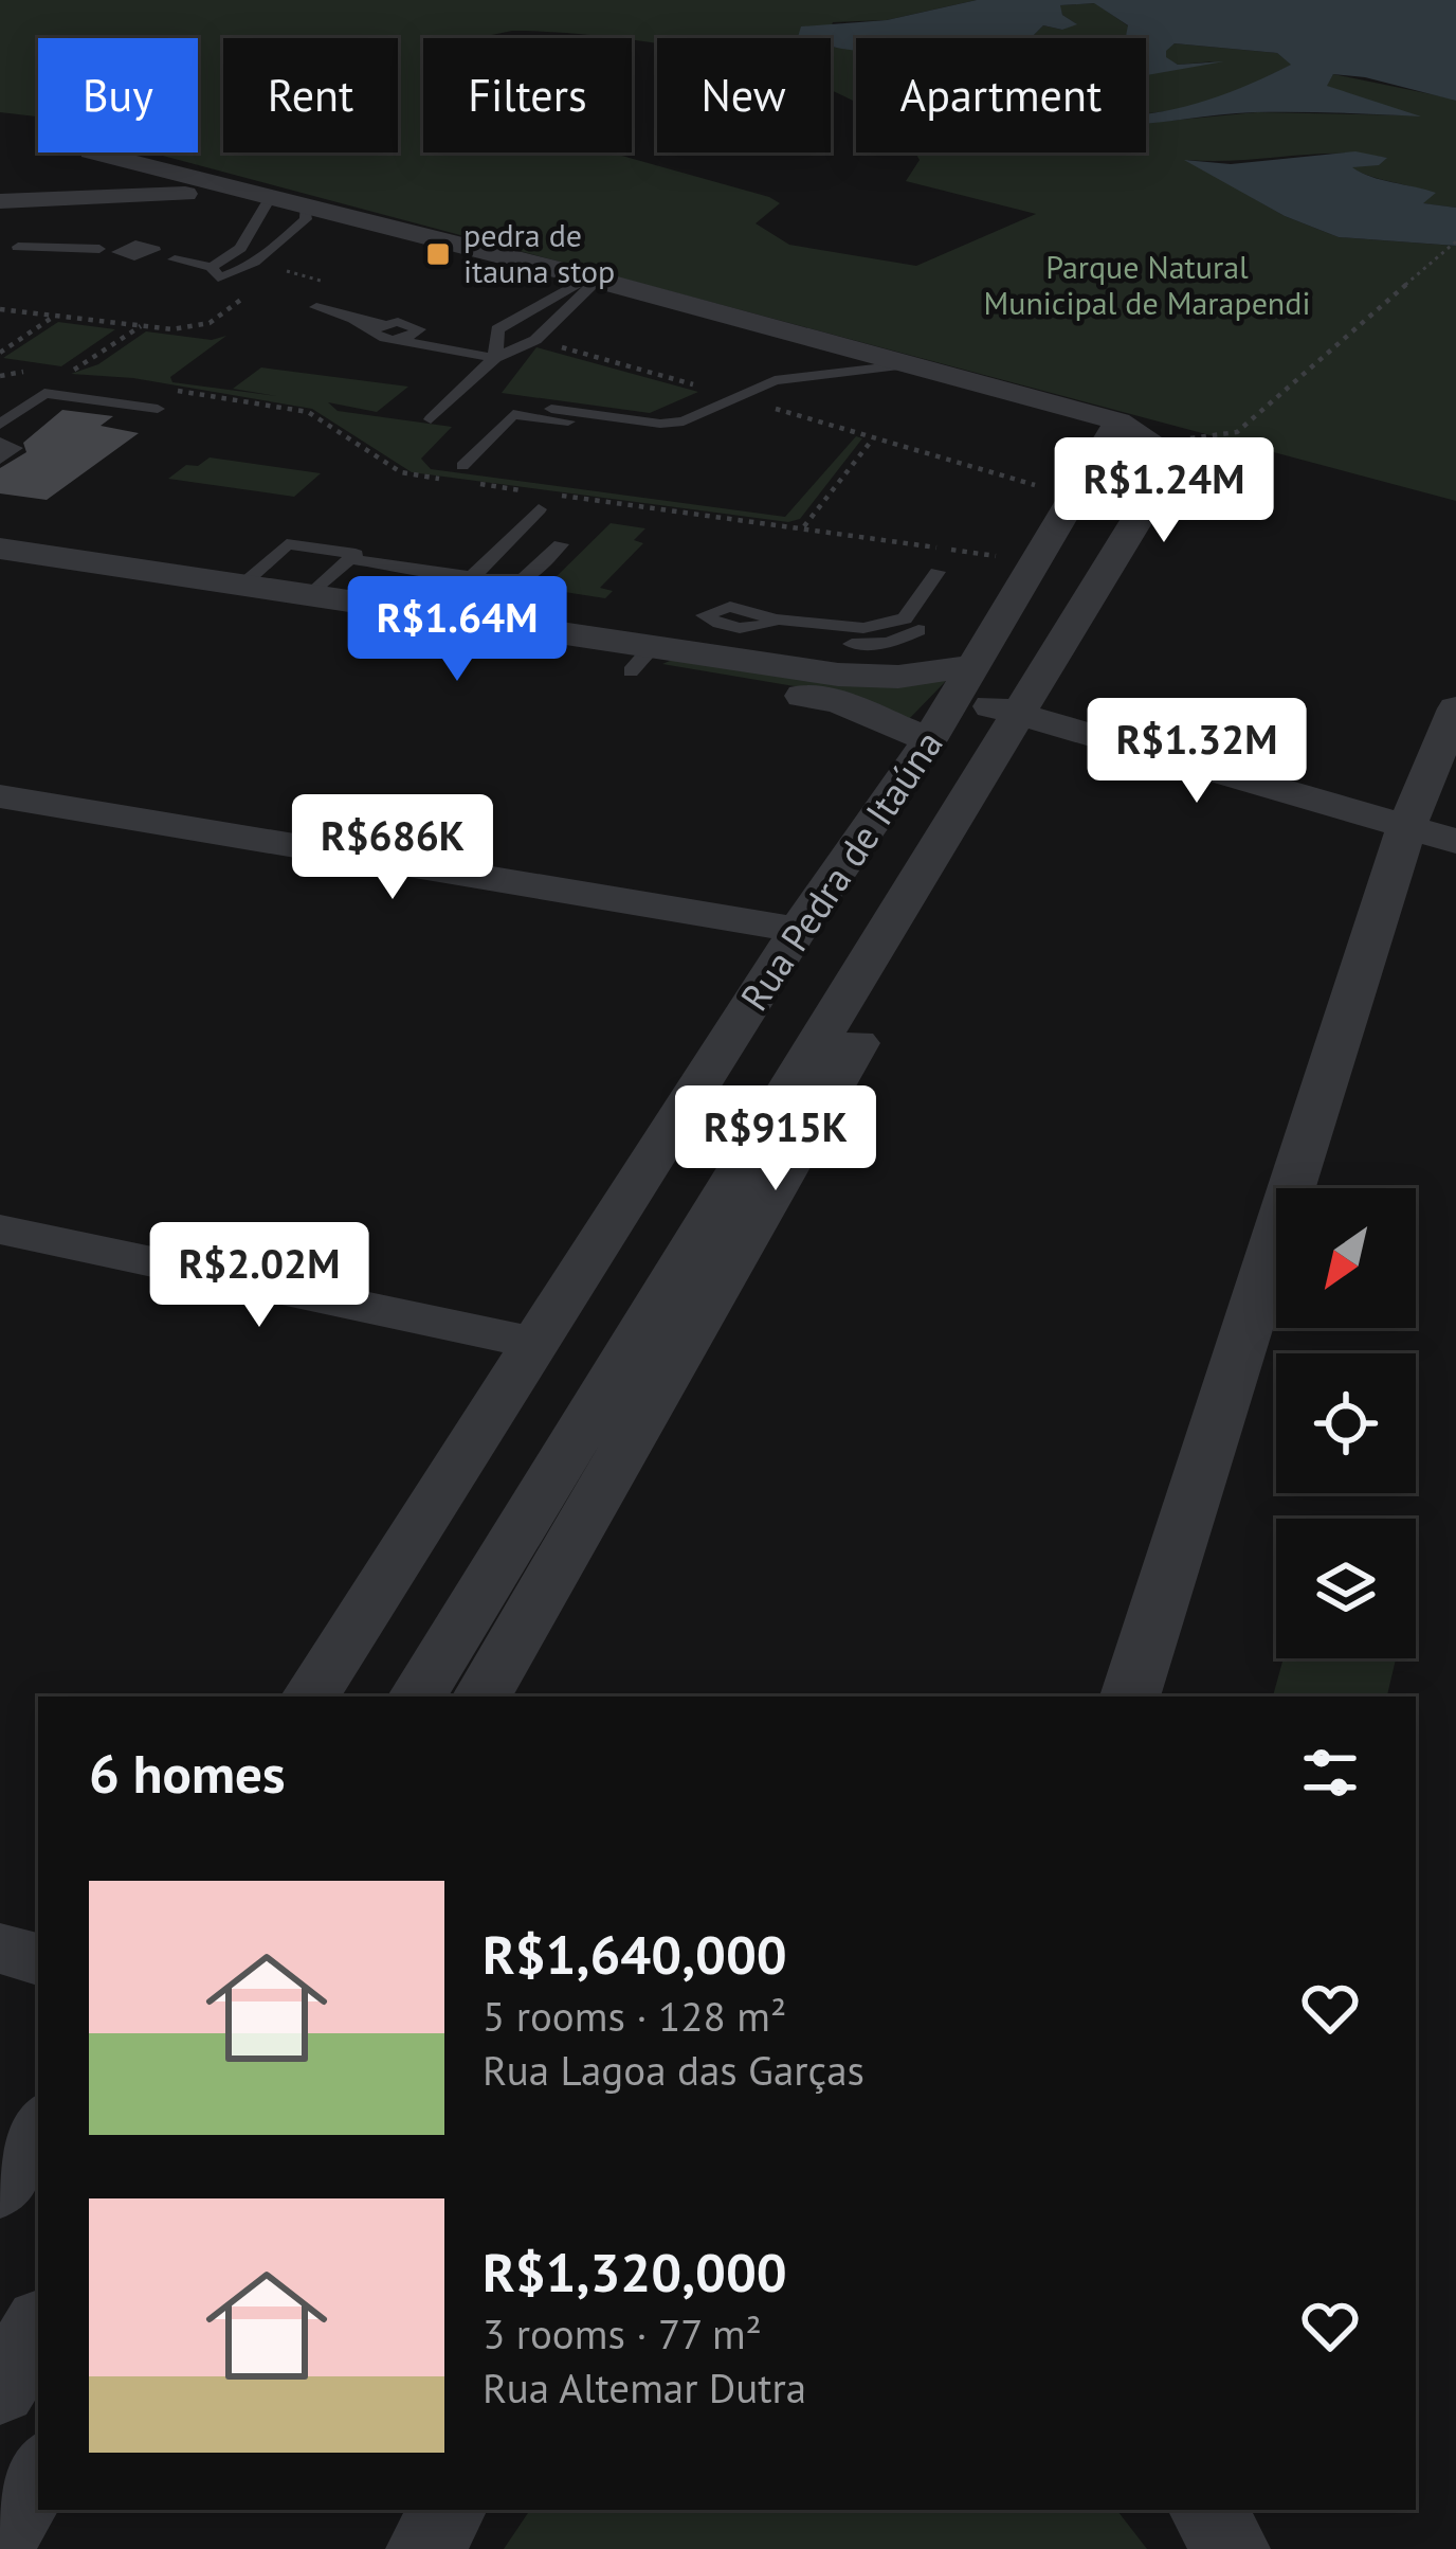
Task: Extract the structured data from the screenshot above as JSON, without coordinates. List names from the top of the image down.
{
  "streets": {
    "street": ["Rua Pedra de Itaúna"]
  },
  "parks": ["Parque Natural Municipal de Marapendi"],
  "places": {
    "transit": ["pedra de itauna stop"]
  },
  "north": "bottom left",
  "page": {
    "chip": [
      "Buy",
      "Rent",
      "Filters",
      "New",
      "Apartment"
    ],
    "price": [
      "R$1.24M",
      "R$1.64M",
      "R$1.32M",
      "R$686K",
      "R$915K",
      "R$2.02M"
    ],
    "heading": "6 homes",
    "list": [
      {
        "name": "R$1,640,000",
        "note": "5 rooms · 128 m² · Rua Lagoa das Garças"
      },
      {
        "name": "R$1,320,000",
        "note": "3 rooms · 77 m² · Rua Altemar Dutra"
      }
    ]
  }
}
